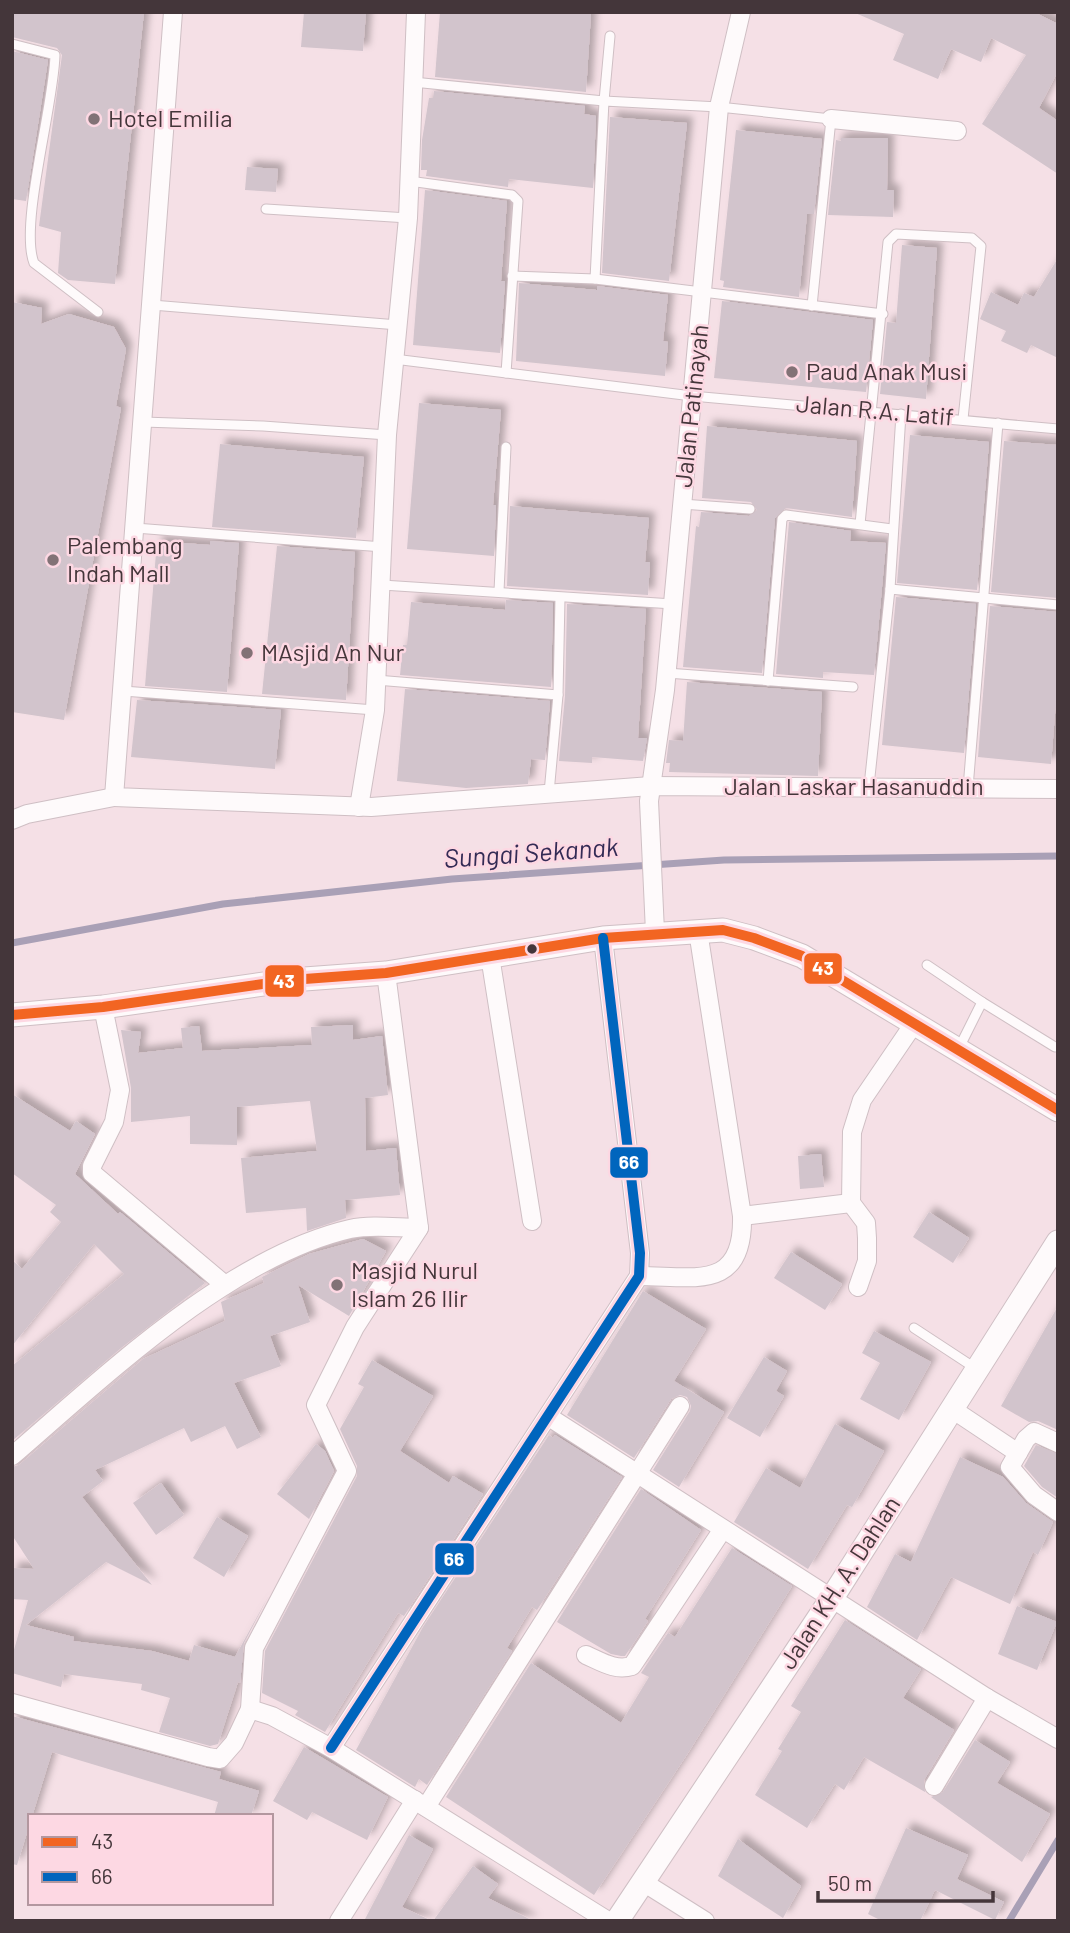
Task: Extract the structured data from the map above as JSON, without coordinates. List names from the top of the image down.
{
  "streets": {
    "street": ["Jalan Patinayah", "Jalan Laskar Hasanuddin", "Jalan KH. A. Dahlan"],
    "lane": ["Jalan R.A. Latif"]
  },
  "crossings": [
    ["Jalan Patinayah", "Jalan R.A. Latif"],
    ["Jalan Patinayah", "Jalan Laskar Hasanuddin"]
  ],
  "water": ["Sungai Sekanak"],
  "places": [
    "Hotel Emilia",
    "Paud Anak Musi",
    "Palembang Indah Mall",
    "MAsjid An Nur",
    "Masjid Nurul Islam 26 Ilir"
  ],
  "lines": ["transit line 43", "transit line 66"],
  "legend": ["43", "66"],
  "scale_bar": "50 m"
}
